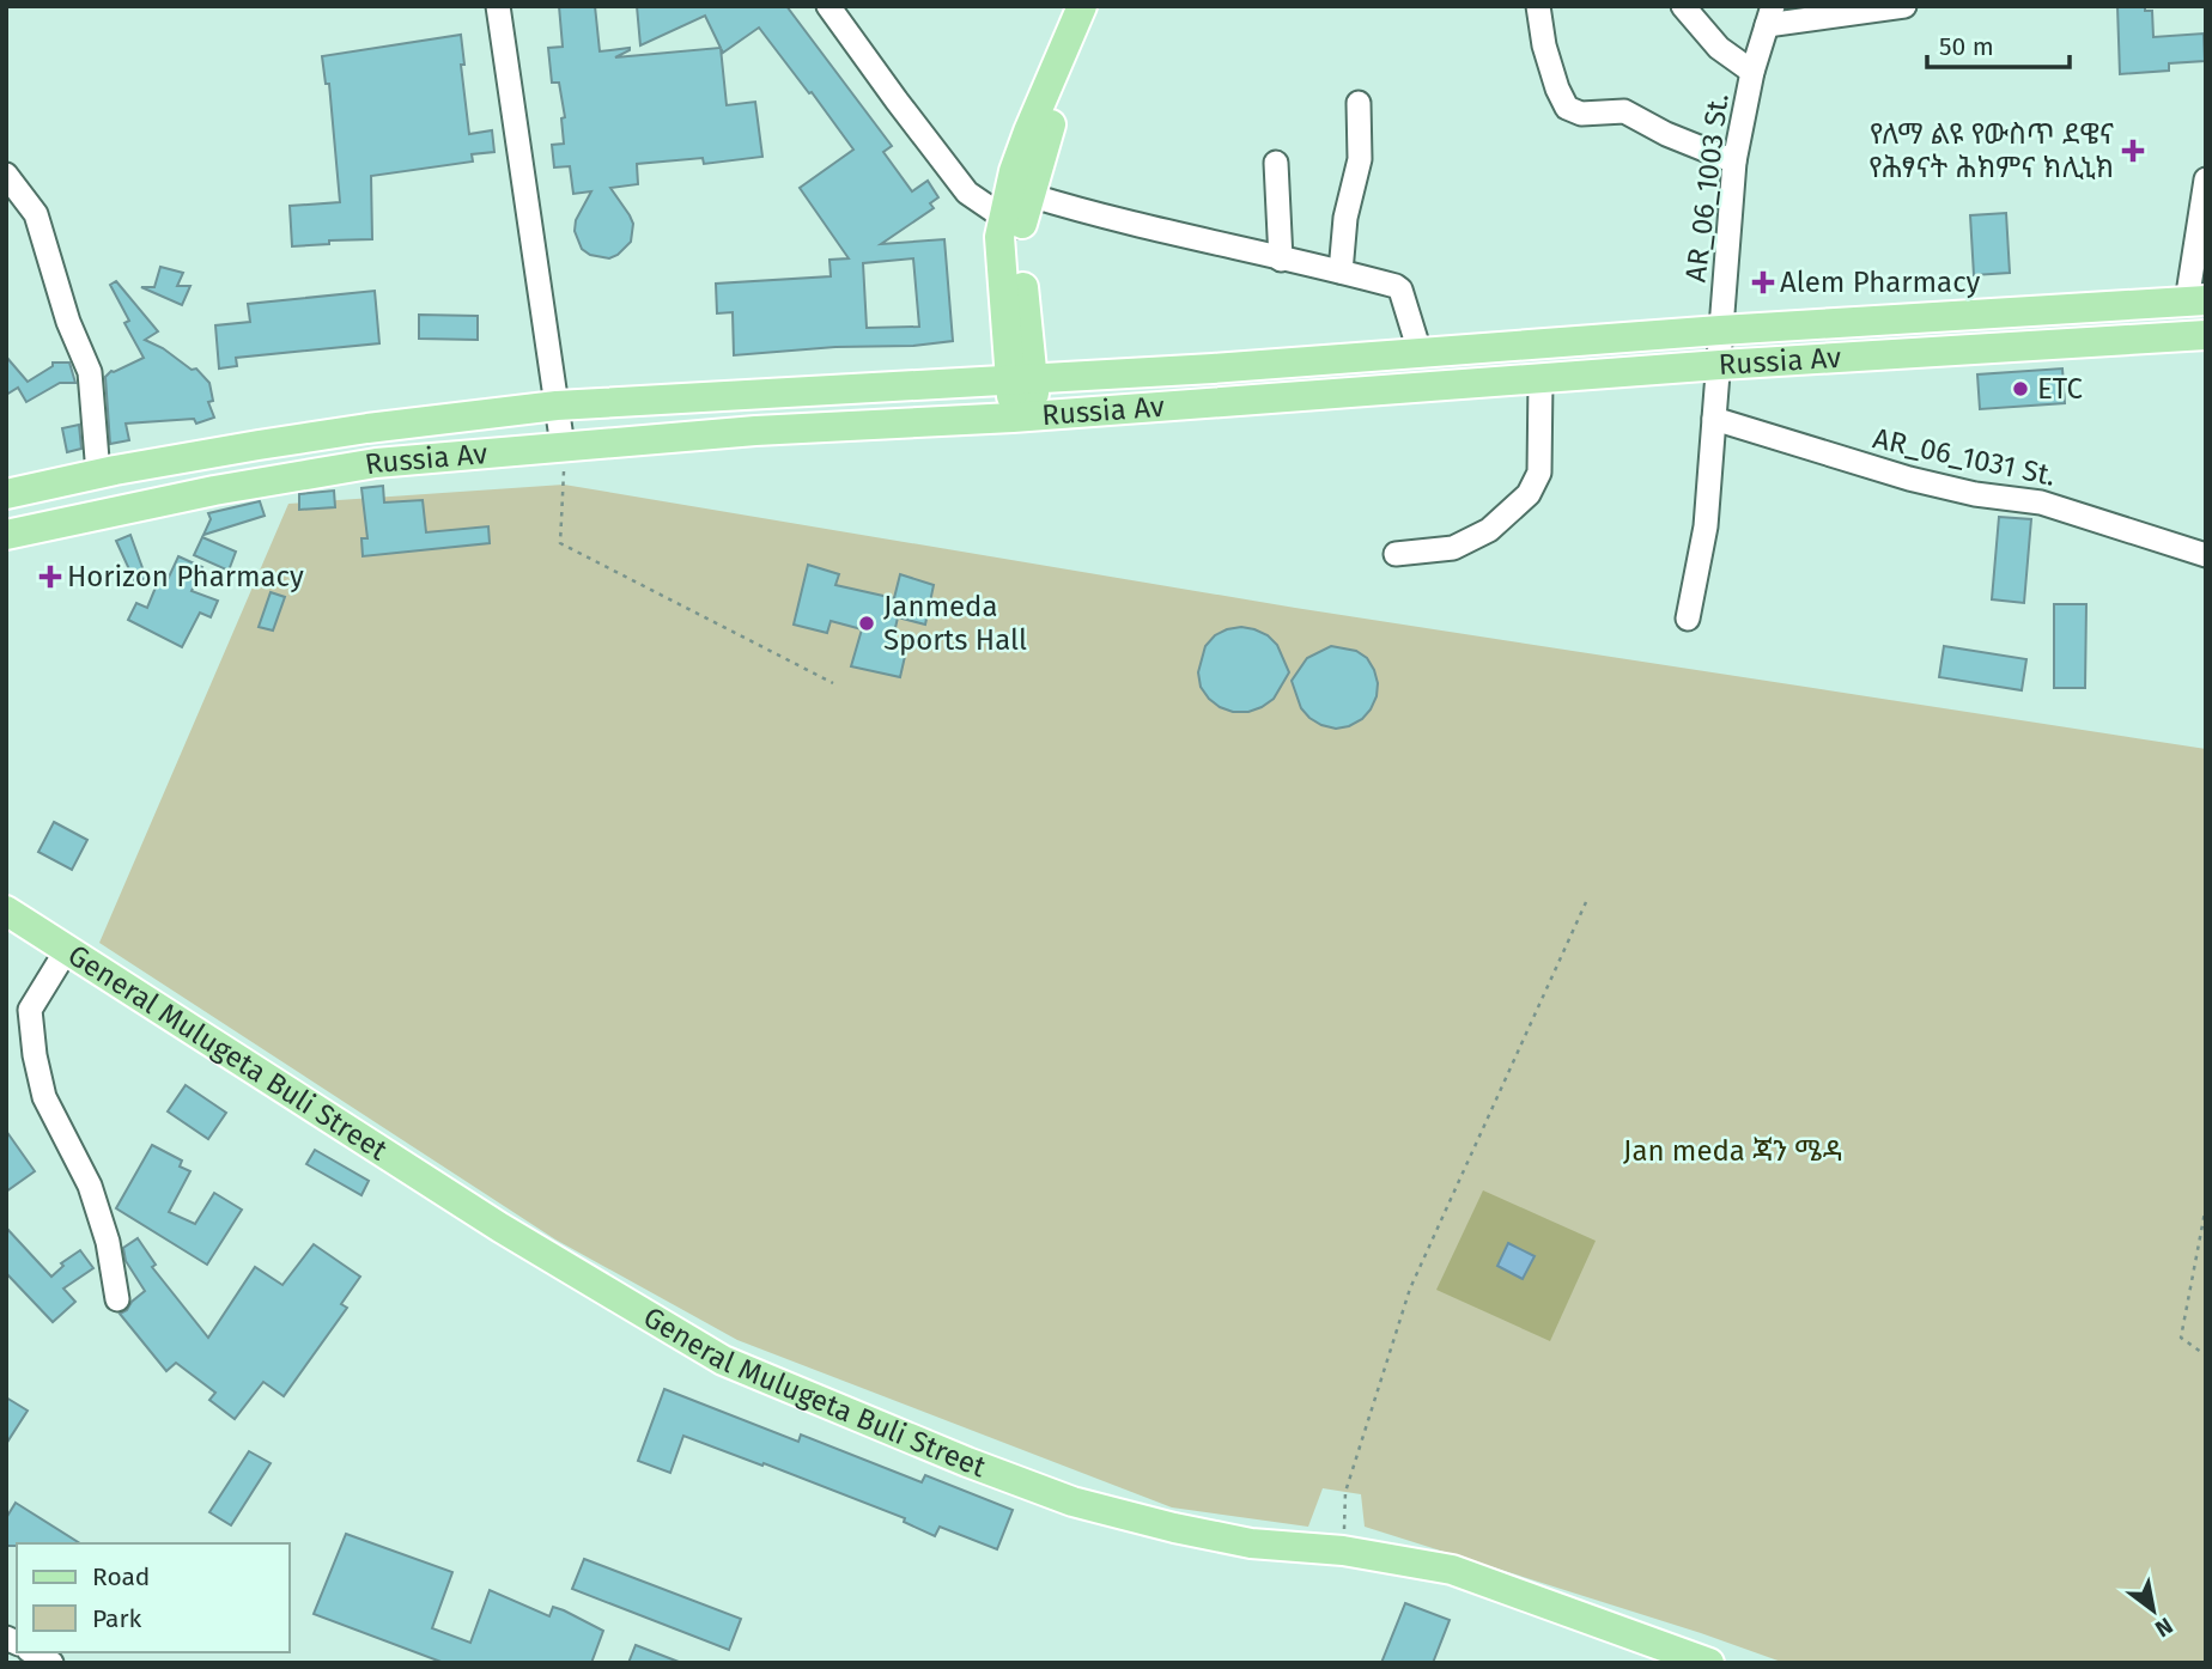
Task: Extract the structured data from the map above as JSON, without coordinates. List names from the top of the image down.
{
  "streets": {
    "main road": ["Russia Av", "General Mulugeta Buli Street"],
    "street": ["AR_06_1003 St.", "AR_06_1031 St."]
  },
  "crossings": [
    ["AR_06_1003 St.", "Russia Av"]
  ],
  "parks": ["Jan meda ጃን ሜዳ"],
  "places": {
    "health": ["የለማ ልዩ የውስጥ ደዌና የሕፃናት ሕክምና ክሊኒክ", "Alem Pharmacy", "Horizon Pharmacy"],
    "other": ["ETC", "Janmeda Sports Hall"]
  },
  "legend": ["Road", "Park"],
  "scale_bar": "50 m",
  "north": "bottom right"
}
